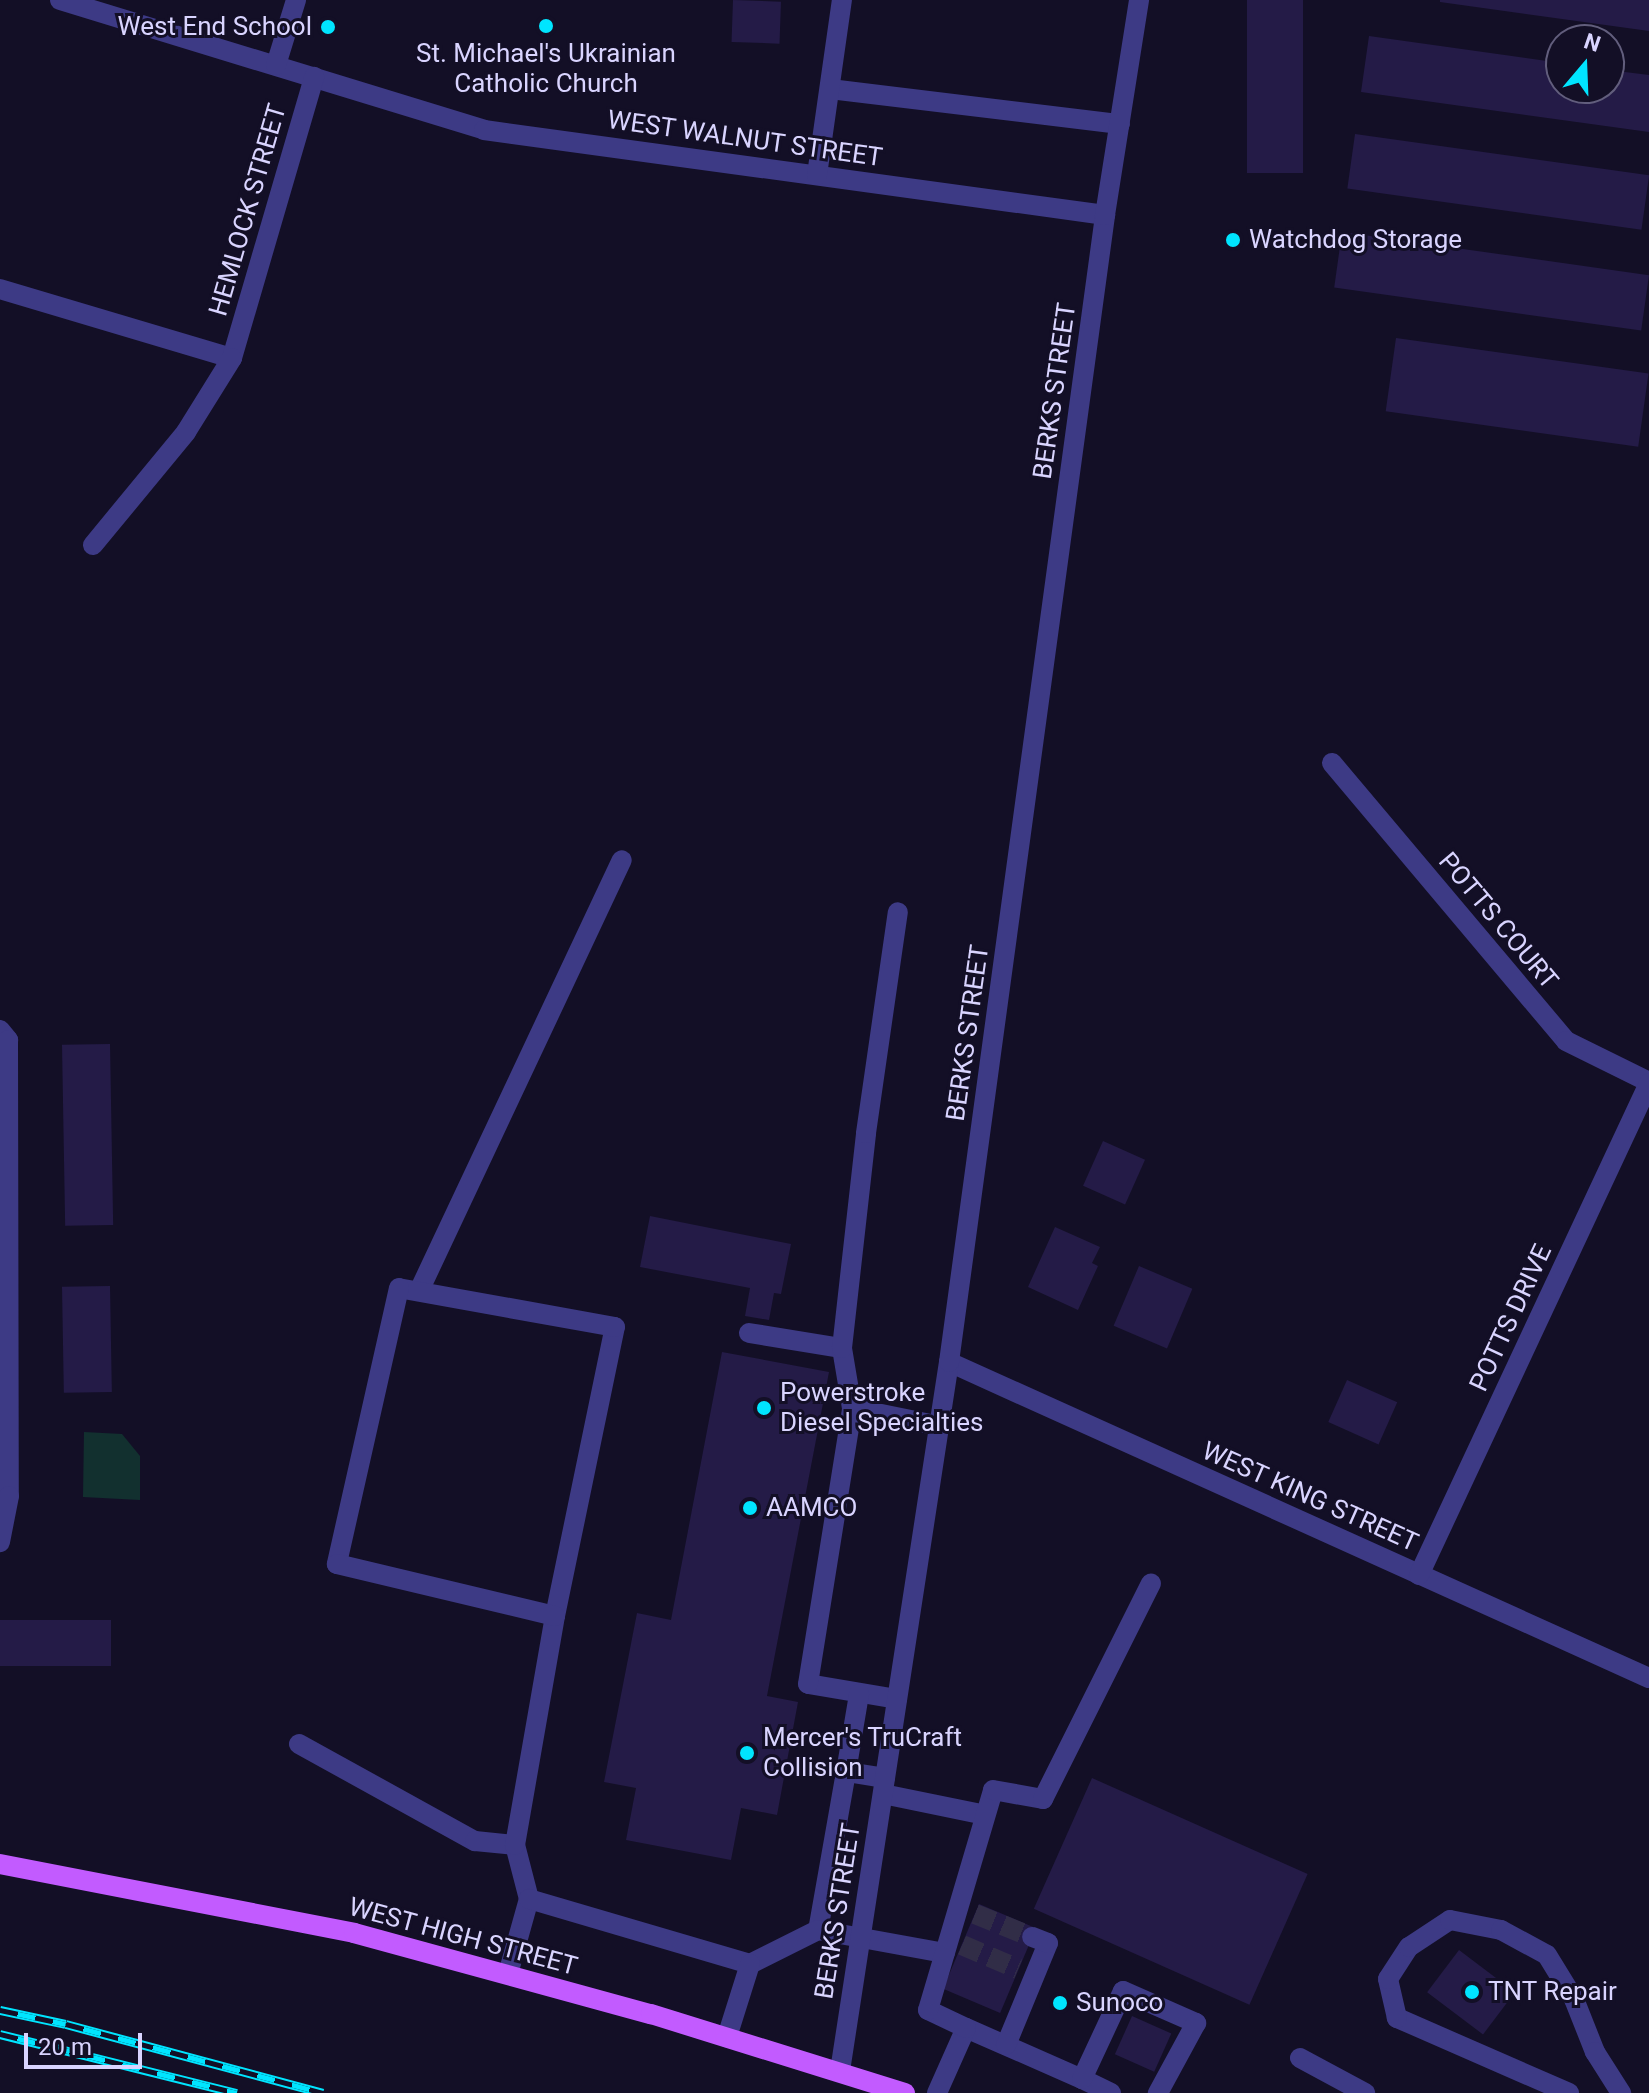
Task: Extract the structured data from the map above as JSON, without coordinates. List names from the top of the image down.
{
  "streets": {
    "main road": ["WEST HIGH STREET"],
    "street": [
      "WEST WALNUT STREET",
      "HEMLOCK STREET",
      "BERKS STREET",
      "POTTS COURT",
      "POTTS DRIVE",
      "WEST KING STREET"
    ]
  },
  "crossings": [
    ["WEST WALNUT STREET", "HEMLOCK STREET"],
    ["WEST WALNUT STREET", "BERKS STREET"],
    ["BERKS STREET", "WEST KING STREET"],
    ["BERKS STREET", "WEST HIGH STREET"],
    ["POTTS COURT", "POTTS DRIVE"],
    ["POTTS DRIVE", "WEST KING STREET"]
  ],
  "places": [
    "St. Michael's Ukrainian Catholic Church",
    "West End School",
    "Watchdog Storage",
    "Powerstroke Diesel Specialties",
    "AAMCO",
    "Mercer's TruCraft Collision",
    "TNT Repair",
    "Sunoco"
  ],
  "scale_bar": "20 m",
  "north": "top"
}
